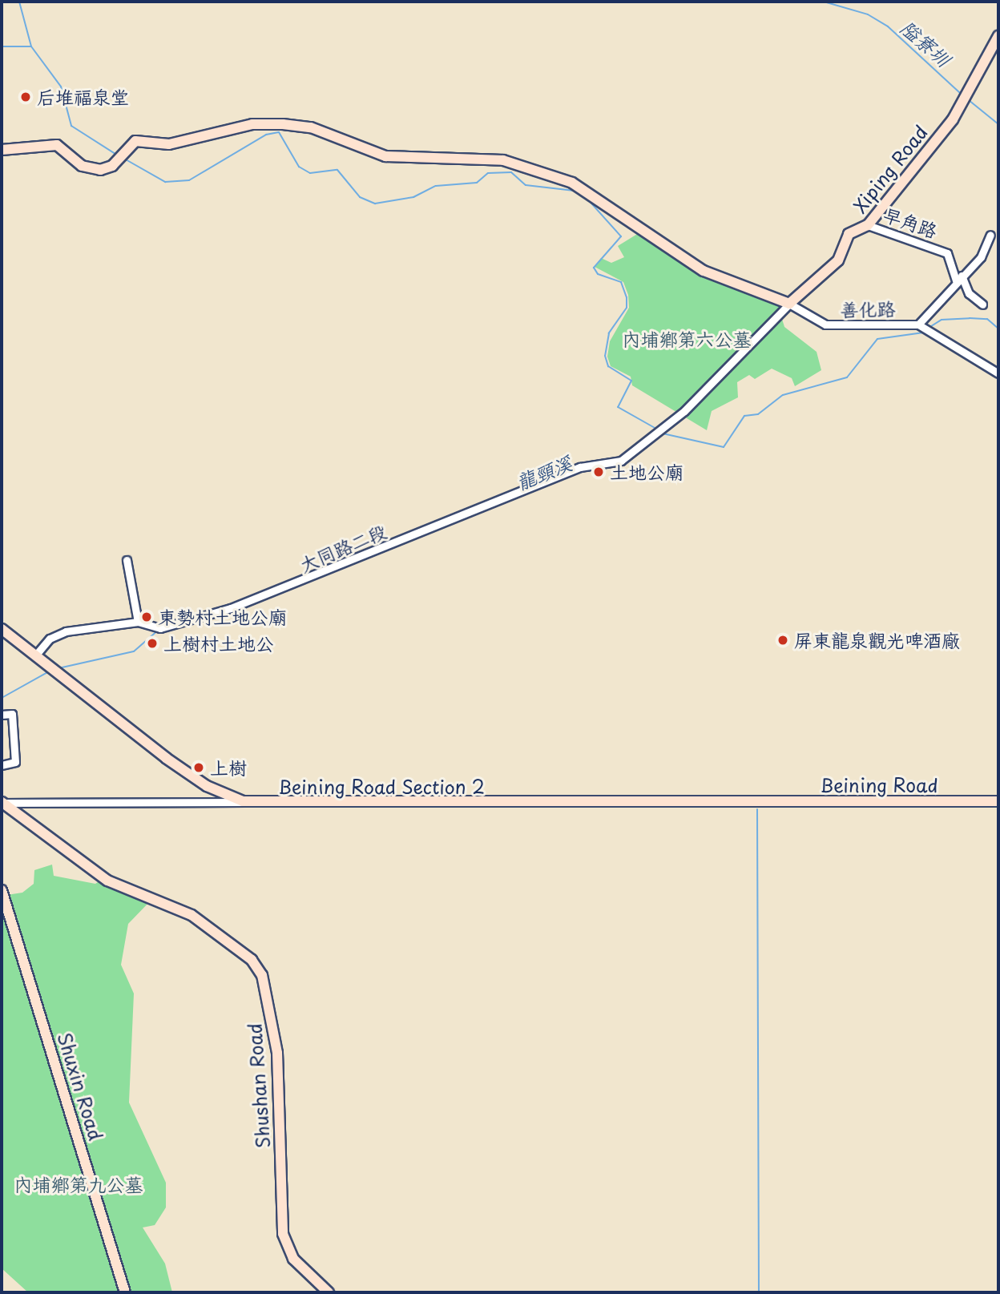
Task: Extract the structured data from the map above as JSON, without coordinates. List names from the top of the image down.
{
  "streets": {
    "street": [
      "Xiping Road",
      "早角路",
      "善化路",
      "大同路二段",
      "Beining Road",
      "Beining Road Section 2",
      "Shushan Road",
      "Shuxin Road"
    ]
  },
  "crossings": [
    ["Xiping Road", "早角路"],
    ["Xiping Road", "善化路"],
    ["Xiping Road", "大同路二段"],
    ["早角路", "善化路"],
    ["善化路", "大同路二段"],
    ["Beining Road", "Beining Road Section 2"],
    ["Beining Road Section 2", "Shushan Road"]
  ],
  "water": ["隘寮圳", "龍頸溪"],
  "parks": ["內埔鄉第六公墓", "內埔鄉第九公墓"],
  "places": [
    "后堆福泉堂",
    "土地公廟",
    "東勢村土地公廟",
    "屏東龍泉觀光啤酒廠",
    "上樹村土地公",
    "上樹"
  ]
}
